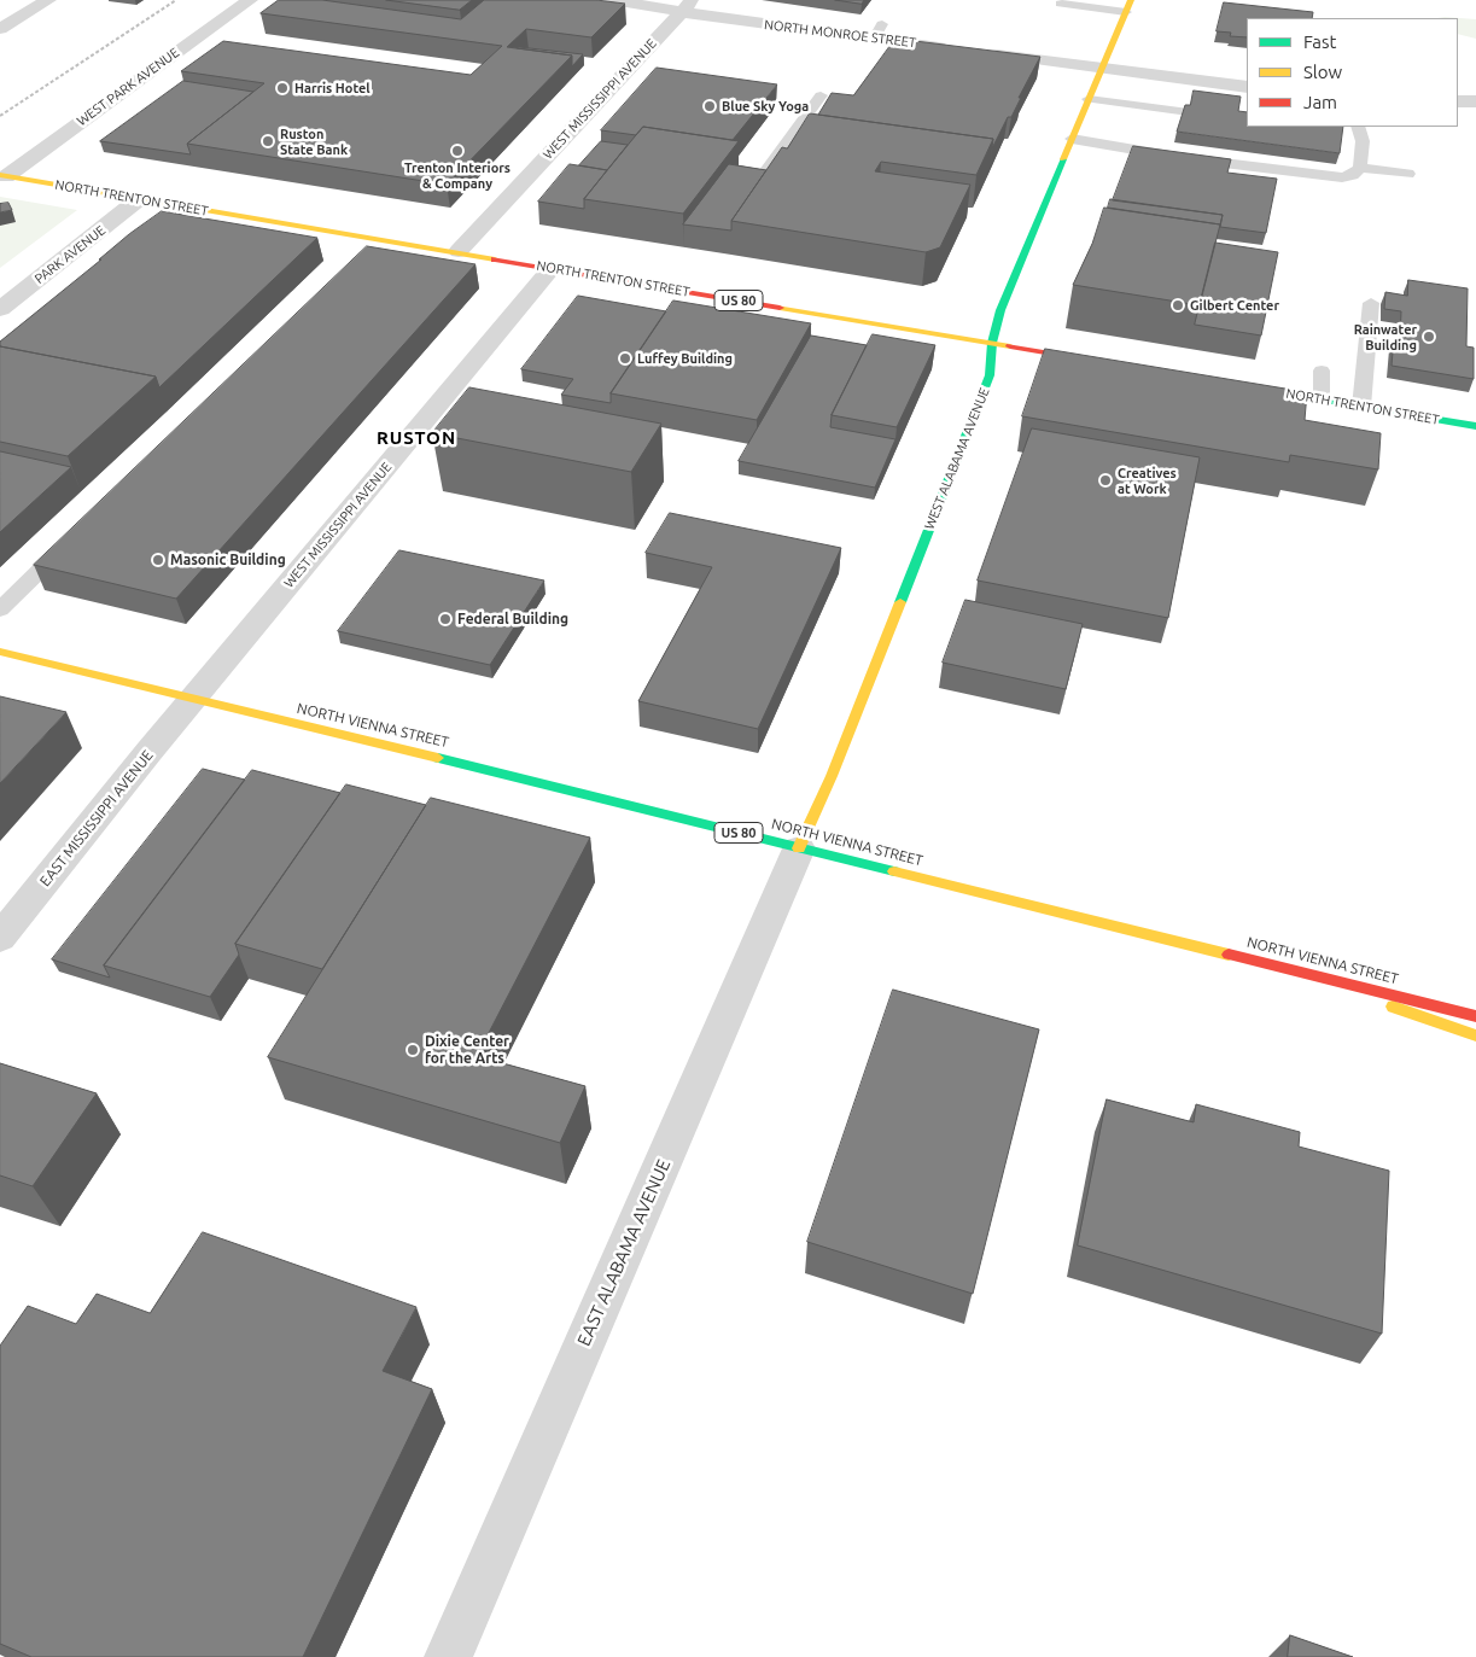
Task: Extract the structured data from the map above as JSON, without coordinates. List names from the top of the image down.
{
  "streets": {
    "main road": [
      "NORTH TRENTON STREET",
      "US 80",
      "WEST ALABAMA AVENUE",
      "NORTH VIENNA STREET"
    ],
    "street": [
      "NORTH MONROE STREET",
      "WEST PARK AVENUE",
      "WEST MISSISSIPPI AVENUE",
      "PARK AVENUE",
      "EAST MISSISSIPPI AVENUE",
      "EAST ALABAMA AVENUE"
    ]
  },
  "crossings": [
    ["NORTH MONROE STREET", "WEST MISSISSIPPI AVENUE"],
    ["WEST PARK AVENUE", "NORTH TRENTON STREET"],
    ["WEST MISSISSIPPI AVENUE", "NORTH TRENTON STREET"],
    ["WEST MISSISSIPPI AVENUE", "NORTH VIENNA STREET"],
    ["WEST MISSISSIPPI AVENUE", "EAST MISSISSIPPI AVENUE"],
    ["NORTH TRENTON STREET", "PARK AVENUE"],
    ["NORTH TRENTON STREET", "WEST ALABAMA AVENUE"],
    ["WEST ALABAMA AVENUE", "NORTH VIENNA STREET"],
    ["WEST ALABAMA AVENUE", "EAST ALABAMA AVENUE"],
    ["NORTH VIENNA STREET", "EAST MISSISSIPPI AVENUE"],
    ["NORTH VIENNA STREET", "EAST ALABAMA AVENUE"]
  ],
  "districts": ["RUSTON"],
  "places": [
    "Harris Hotel",
    "Blue Sky Yoga",
    "Ruston State Bank",
    "Trenton Interiors & Company",
    "Gilbert Center",
    "Rainwater Building",
    "Luffey Building",
    "Creatives at Work",
    "Masonic Building",
    "Federal Building",
    "Dixie Center for the Arts"
  ],
  "legend": ["Fast", "Slow", "Jam"]
}
